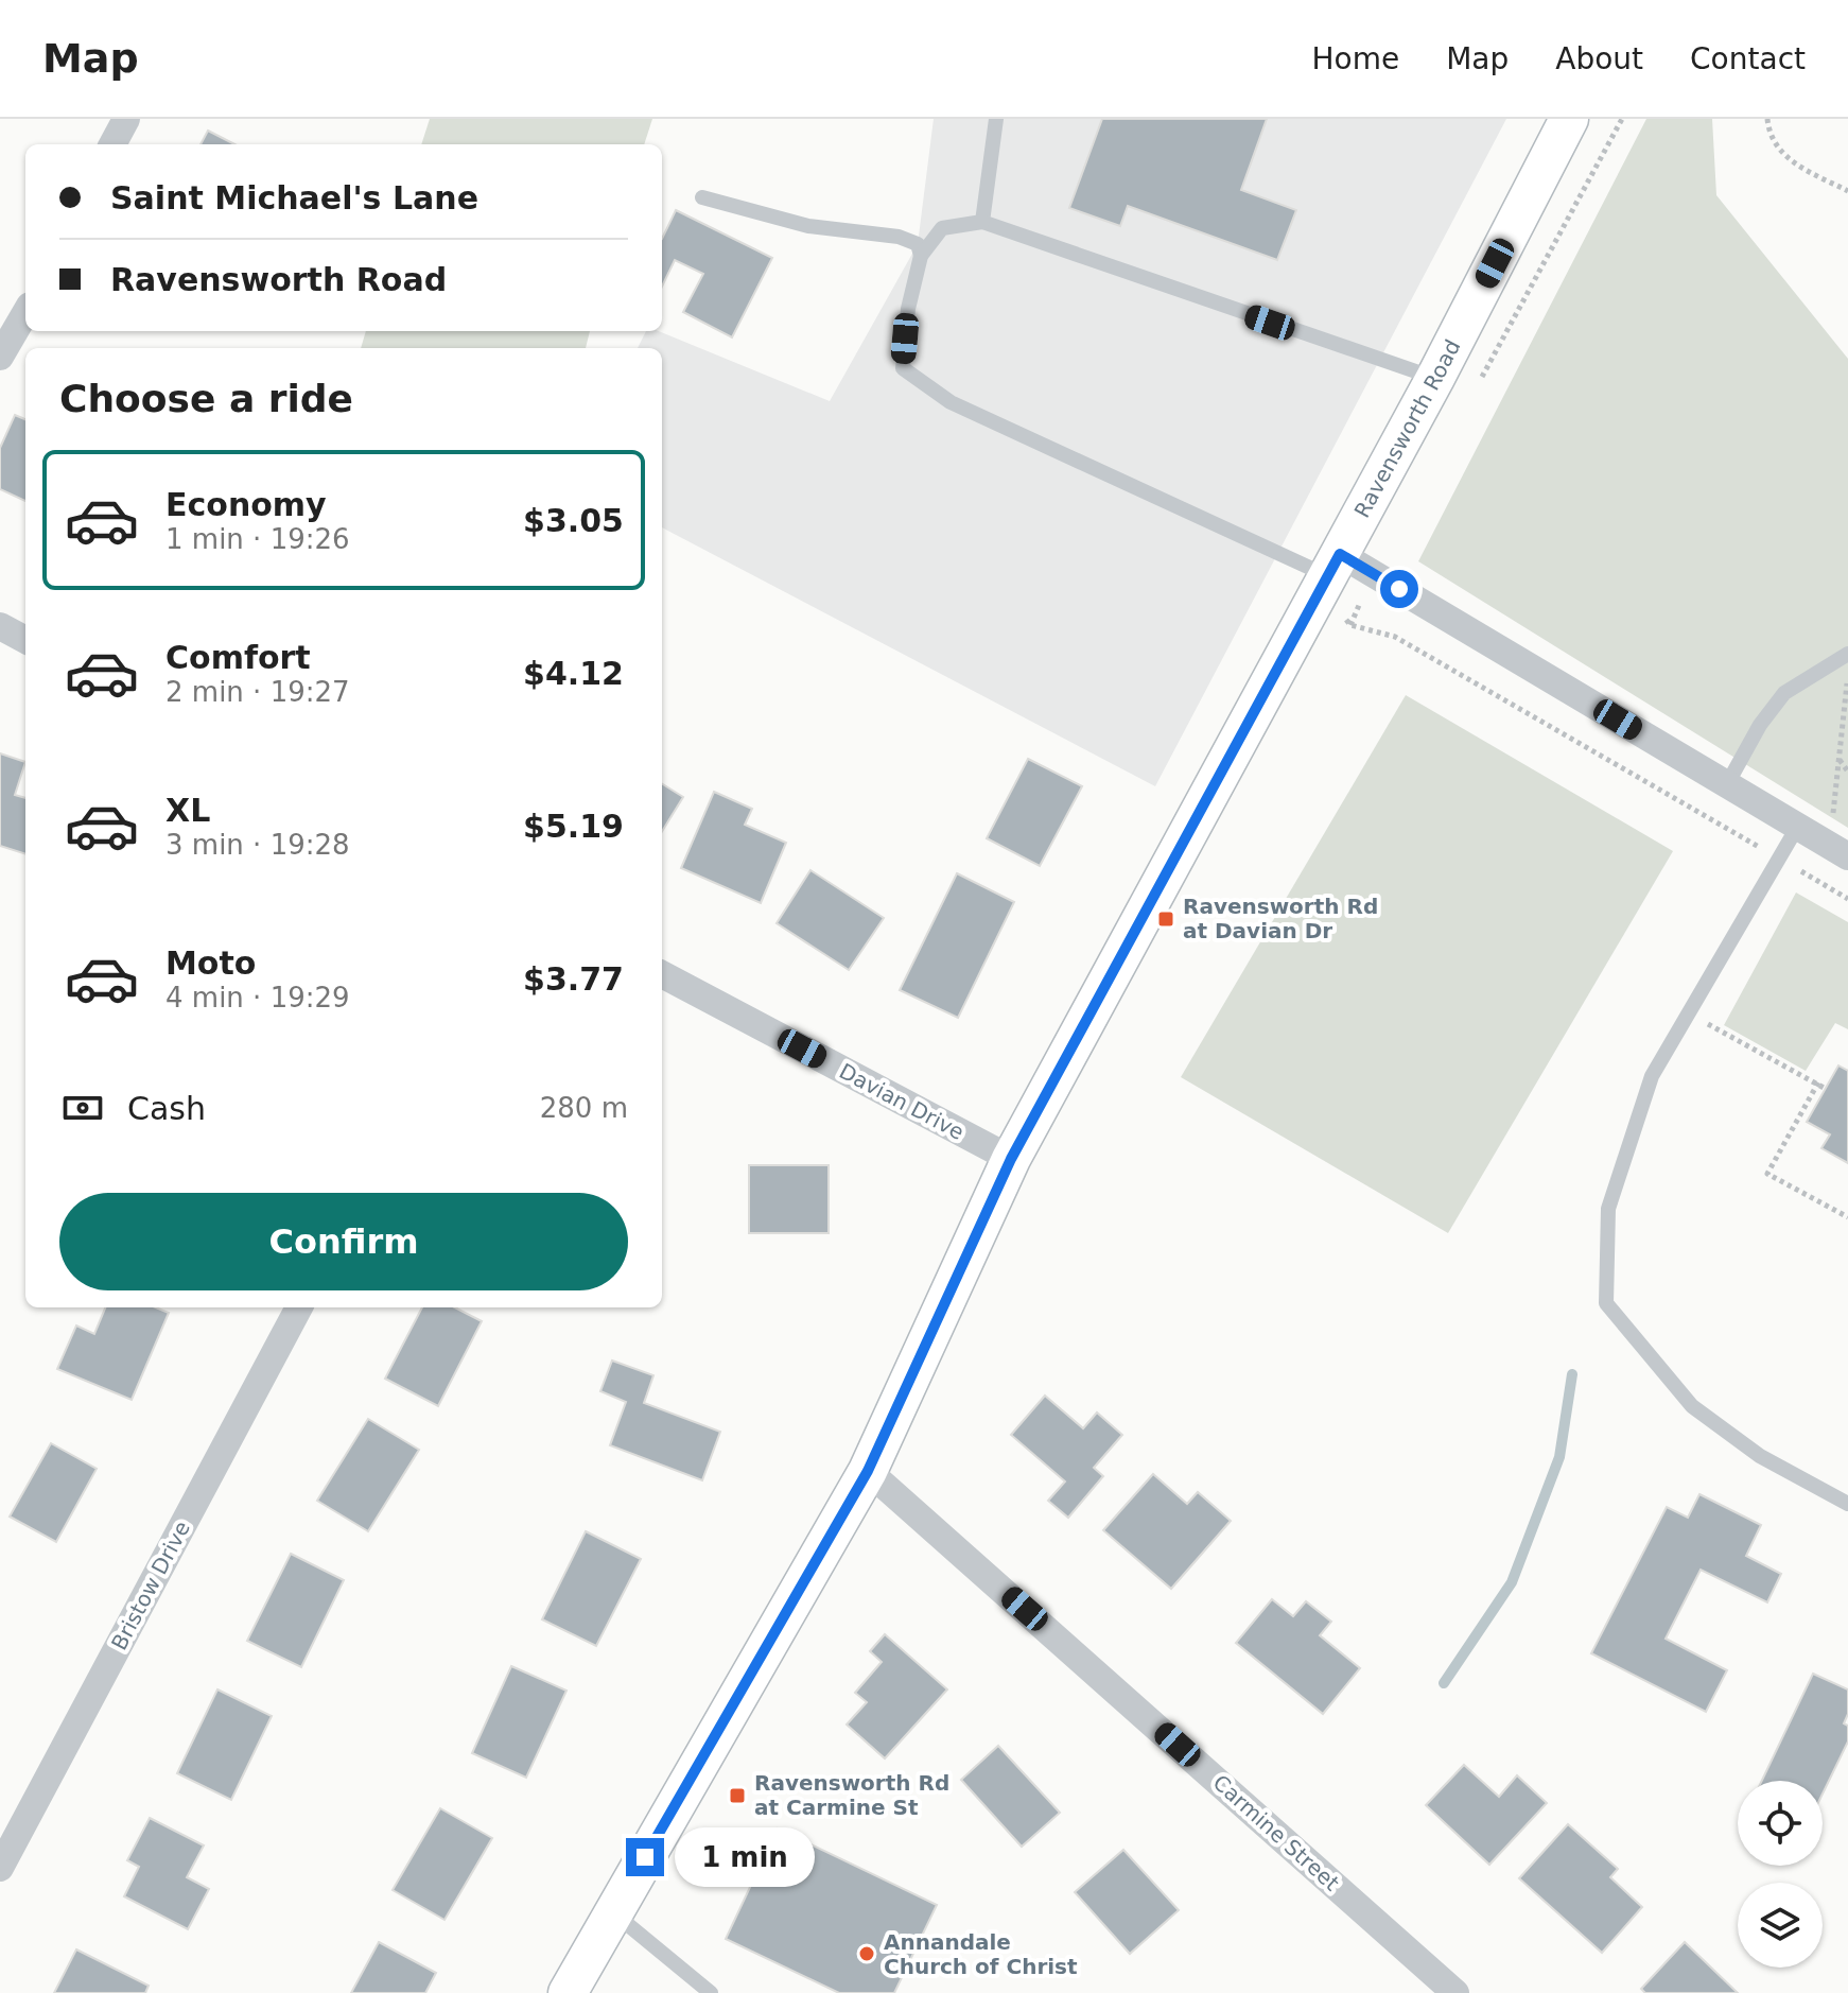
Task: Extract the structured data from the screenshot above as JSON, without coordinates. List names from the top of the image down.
{
  "streets": {
    "main road": ["Ravensworth Road"],
    "street": ["Davian Drive", "Bristow Drive", "Carmine Street"]
  },
  "crossings": [
    ["Ravensworth Road", "Davian Drive"],
    ["Ravensworth Road", "Carmine Street"]
  ],
  "places": {
    "transit": ["Ravensworth Rd at Davian Dr", "Ravensworth Rd at Carmine St"],
    "other": ["Annandale Church of Christ"]
  },
  "page": {
    "header": "Map",
    "nav": [
      "Home",
      "Map",
      "About",
      "Contact"
    ],
    "banner": ["Saint Michael's Lane", "Ravensworth Road"],
    "heading": "Choose a ride",
    "list": [
      {
        "name": "Economy",
        "note": "1 min · 19:26",
        "value": "$3.05"
      },
      {
        "name": "Comfort",
        "note": "2 min · 19:27",
        "value": "$4.12"
      },
      {
        "name": "XL",
        "note": "3 min · 19:28",
        "value": "$5.19"
      },
      {
        "name": "Moto",
        "note": "4 min · 19:29",
        "value": "$3.77"
      }
    ],
    "pay": ["Cash", "280 m"],
    "buttons": "Confirm",
    "bubble": "1 min"
  }
}
